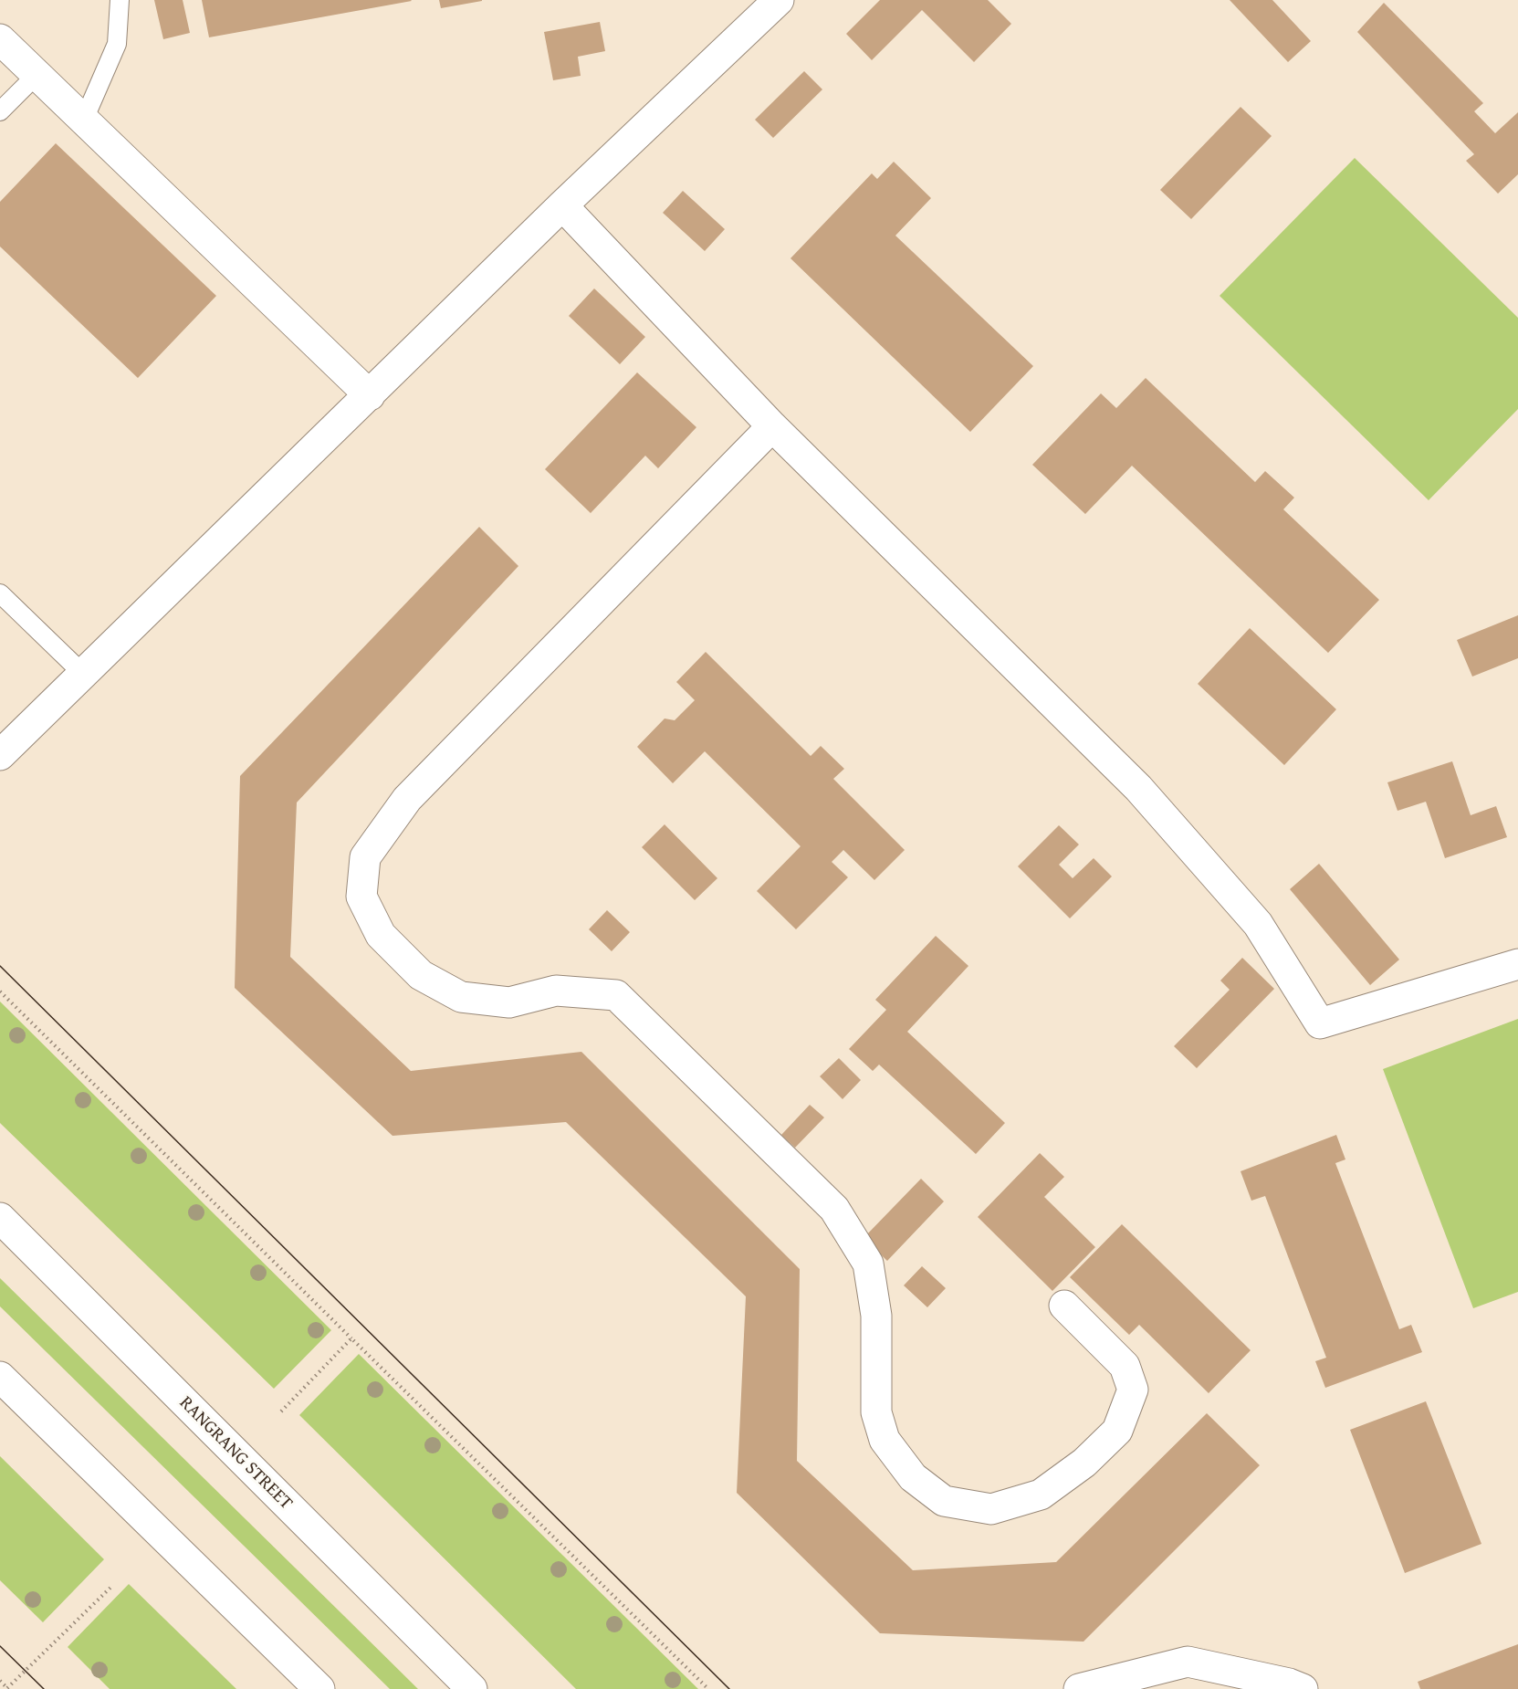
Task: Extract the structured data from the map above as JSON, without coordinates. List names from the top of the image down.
{
  "streets": {
    "street": ["RANGRANG STREET"]
  }
}
